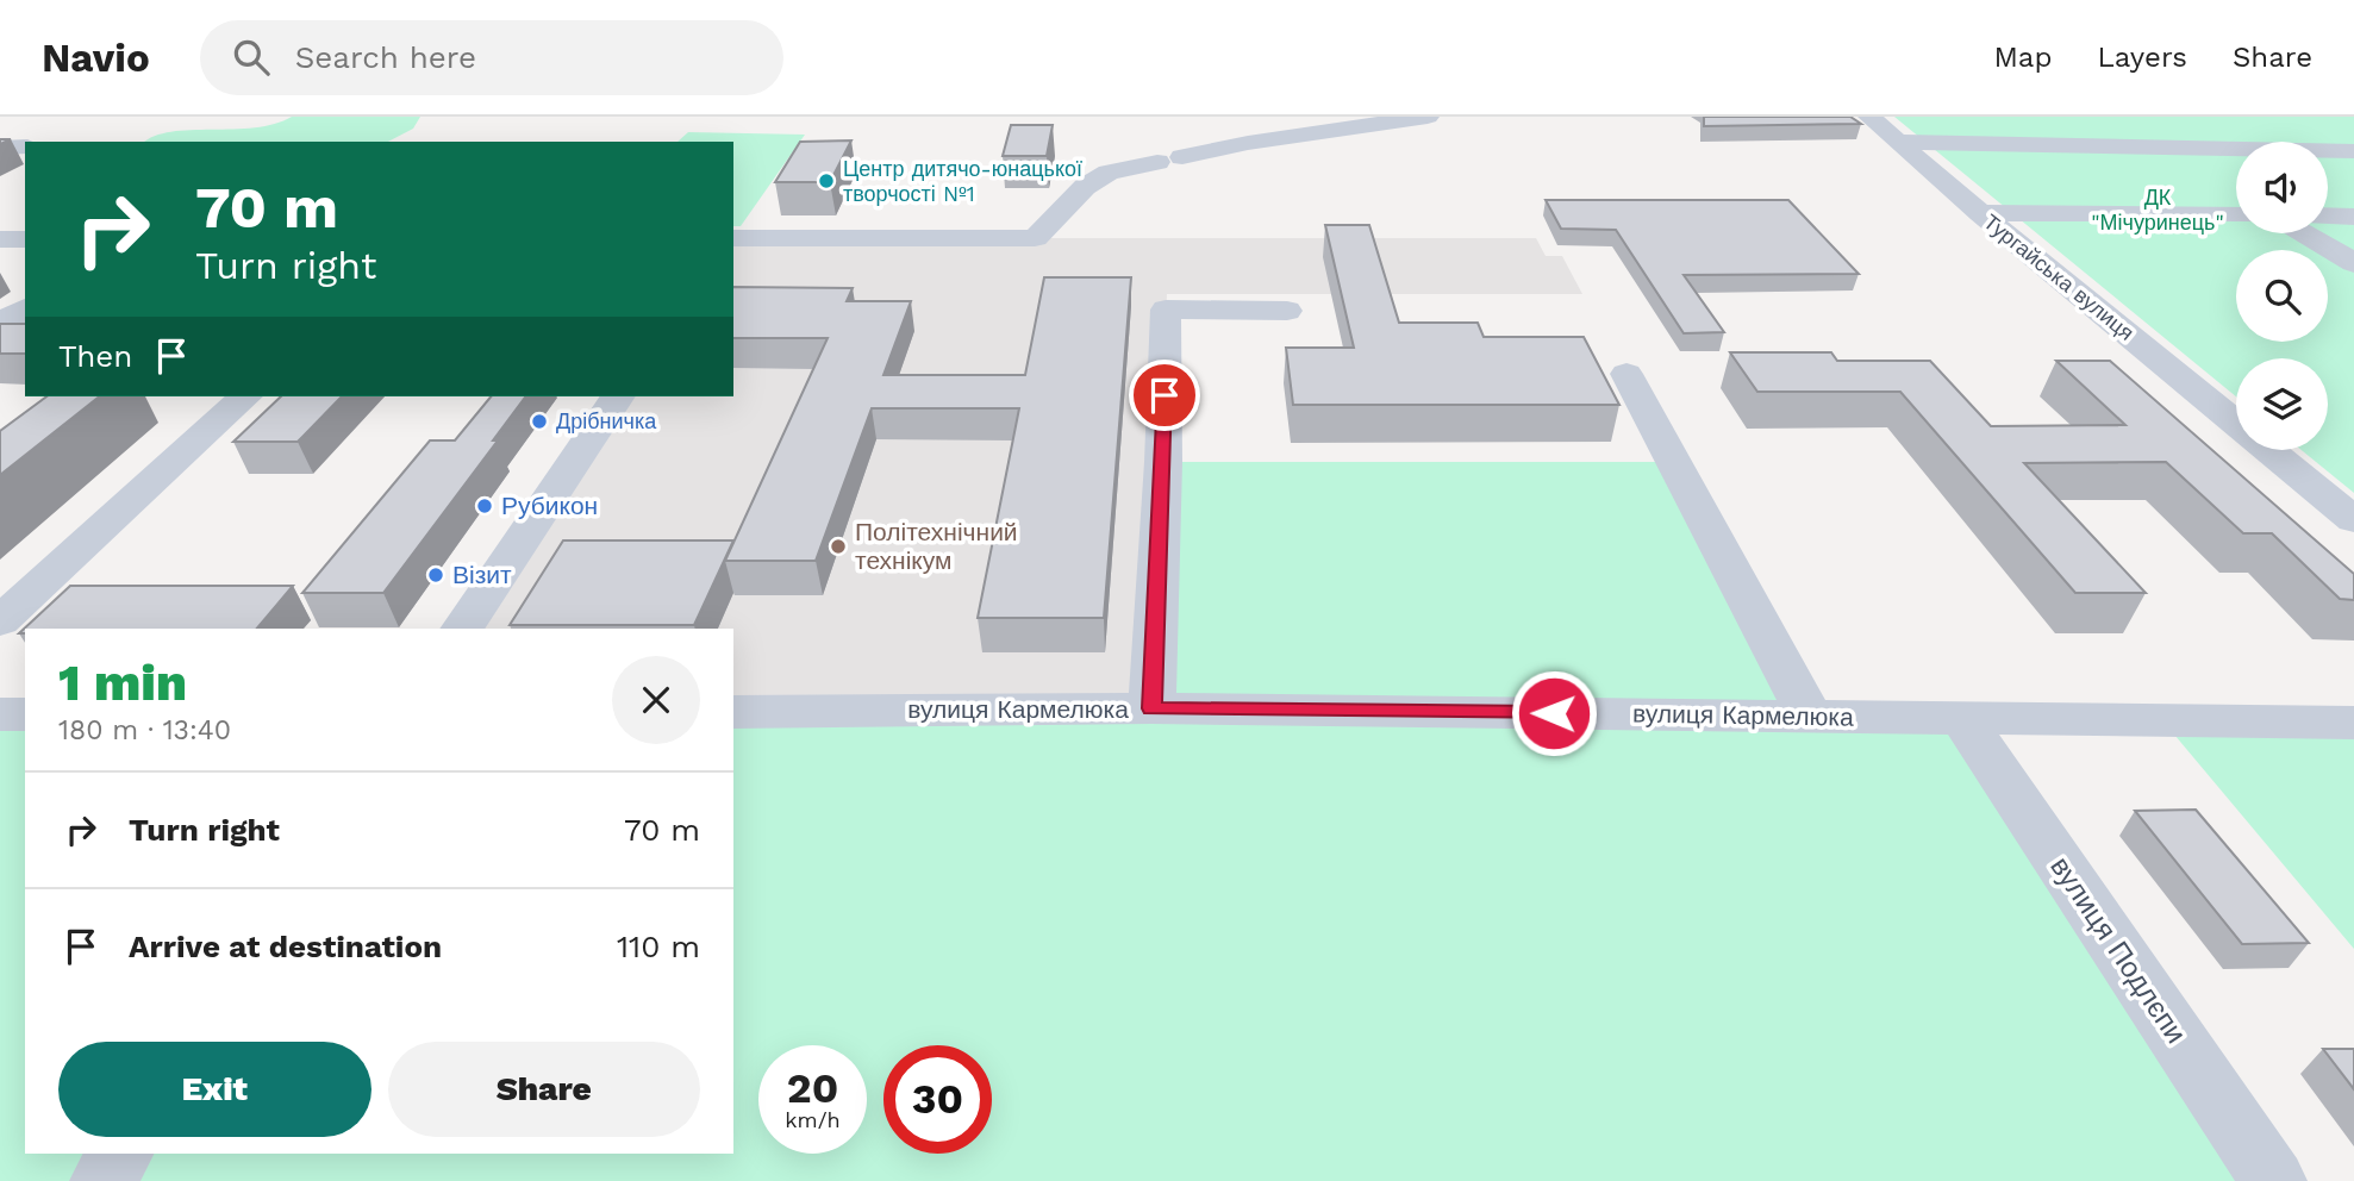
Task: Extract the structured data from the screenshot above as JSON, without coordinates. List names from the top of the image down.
{
  "streets": {
    "street": ["Тургайська вулиця", "вулиця Кармелюка", "вулиця Подлєпи"]
  },
  "crossings": [
    ["вулиця Кармелюка", "вулиця Подлєпи"]
  ],
  "parks": ["ДК \"Мічуринець\""],
  "places": [
    "Центр дитячо-юнацької творчості №1",
    "Дрібничка",
    "Рубикон",
    "Політехнічний технікум",
    "Візит"
  ],
  "page": {
    "header": "Navio",
    "search": "Search here",
    "nav": ["Map", "Layers", "Share"],
    "turn": ["70 m", "Turn right"],
    "then": "Then",
    "heading": ["1 min", "180 m · 13:40"],
    "list": [
      {
        "name": "Turn right",
        "value": "70 m"
      },
      {
        "name": "Arrive at destination",
        "value": "110 m"
      }
    ],
    "buttons": ["Exit", "Share"],
    "speed": "20 km/h",
    "limit": "30"
  }
}
